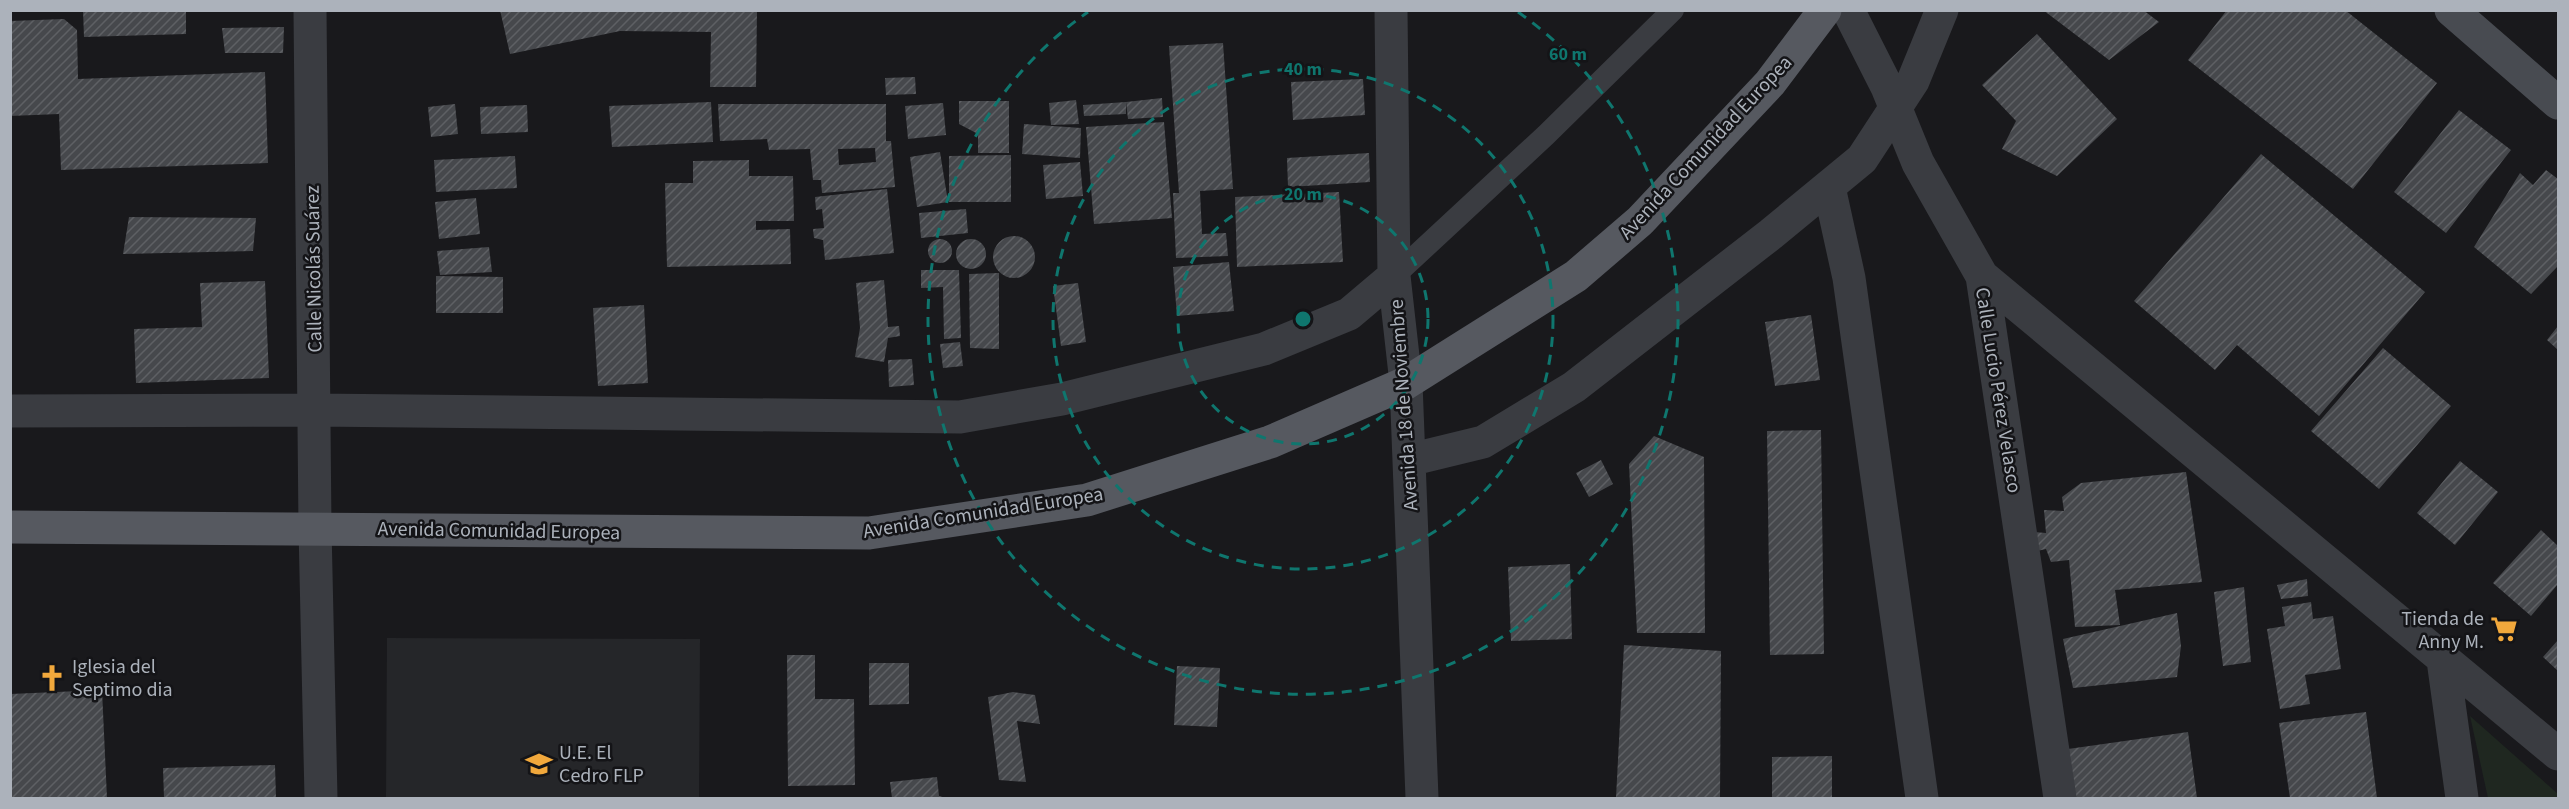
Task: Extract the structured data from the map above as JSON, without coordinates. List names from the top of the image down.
{
  "streets": {
    "main road": ["Avenida Comunidad Europea"],
    "street": ["Calle Nicolás Suárez", "Calle Lucio Pérez Velasco", "Avenida 18 de Noviembre"]
  },
  "crossings": [
    ["Avenida Comunidad Europea", "Calle Nicolás Suárez"],
    ["Avenida Comunidad Europea", "Avenida 18 de Noviembre"]
  ],
  "places": {
    "supermarket": ["Tienda de Anny M."],
    "church": ["Iglesia del Septimo dia"],
    "school or university": ["U.E. El Cedro FLP"]
  },
  "rings": ["60 m", "40 m", "20 m"]
}
